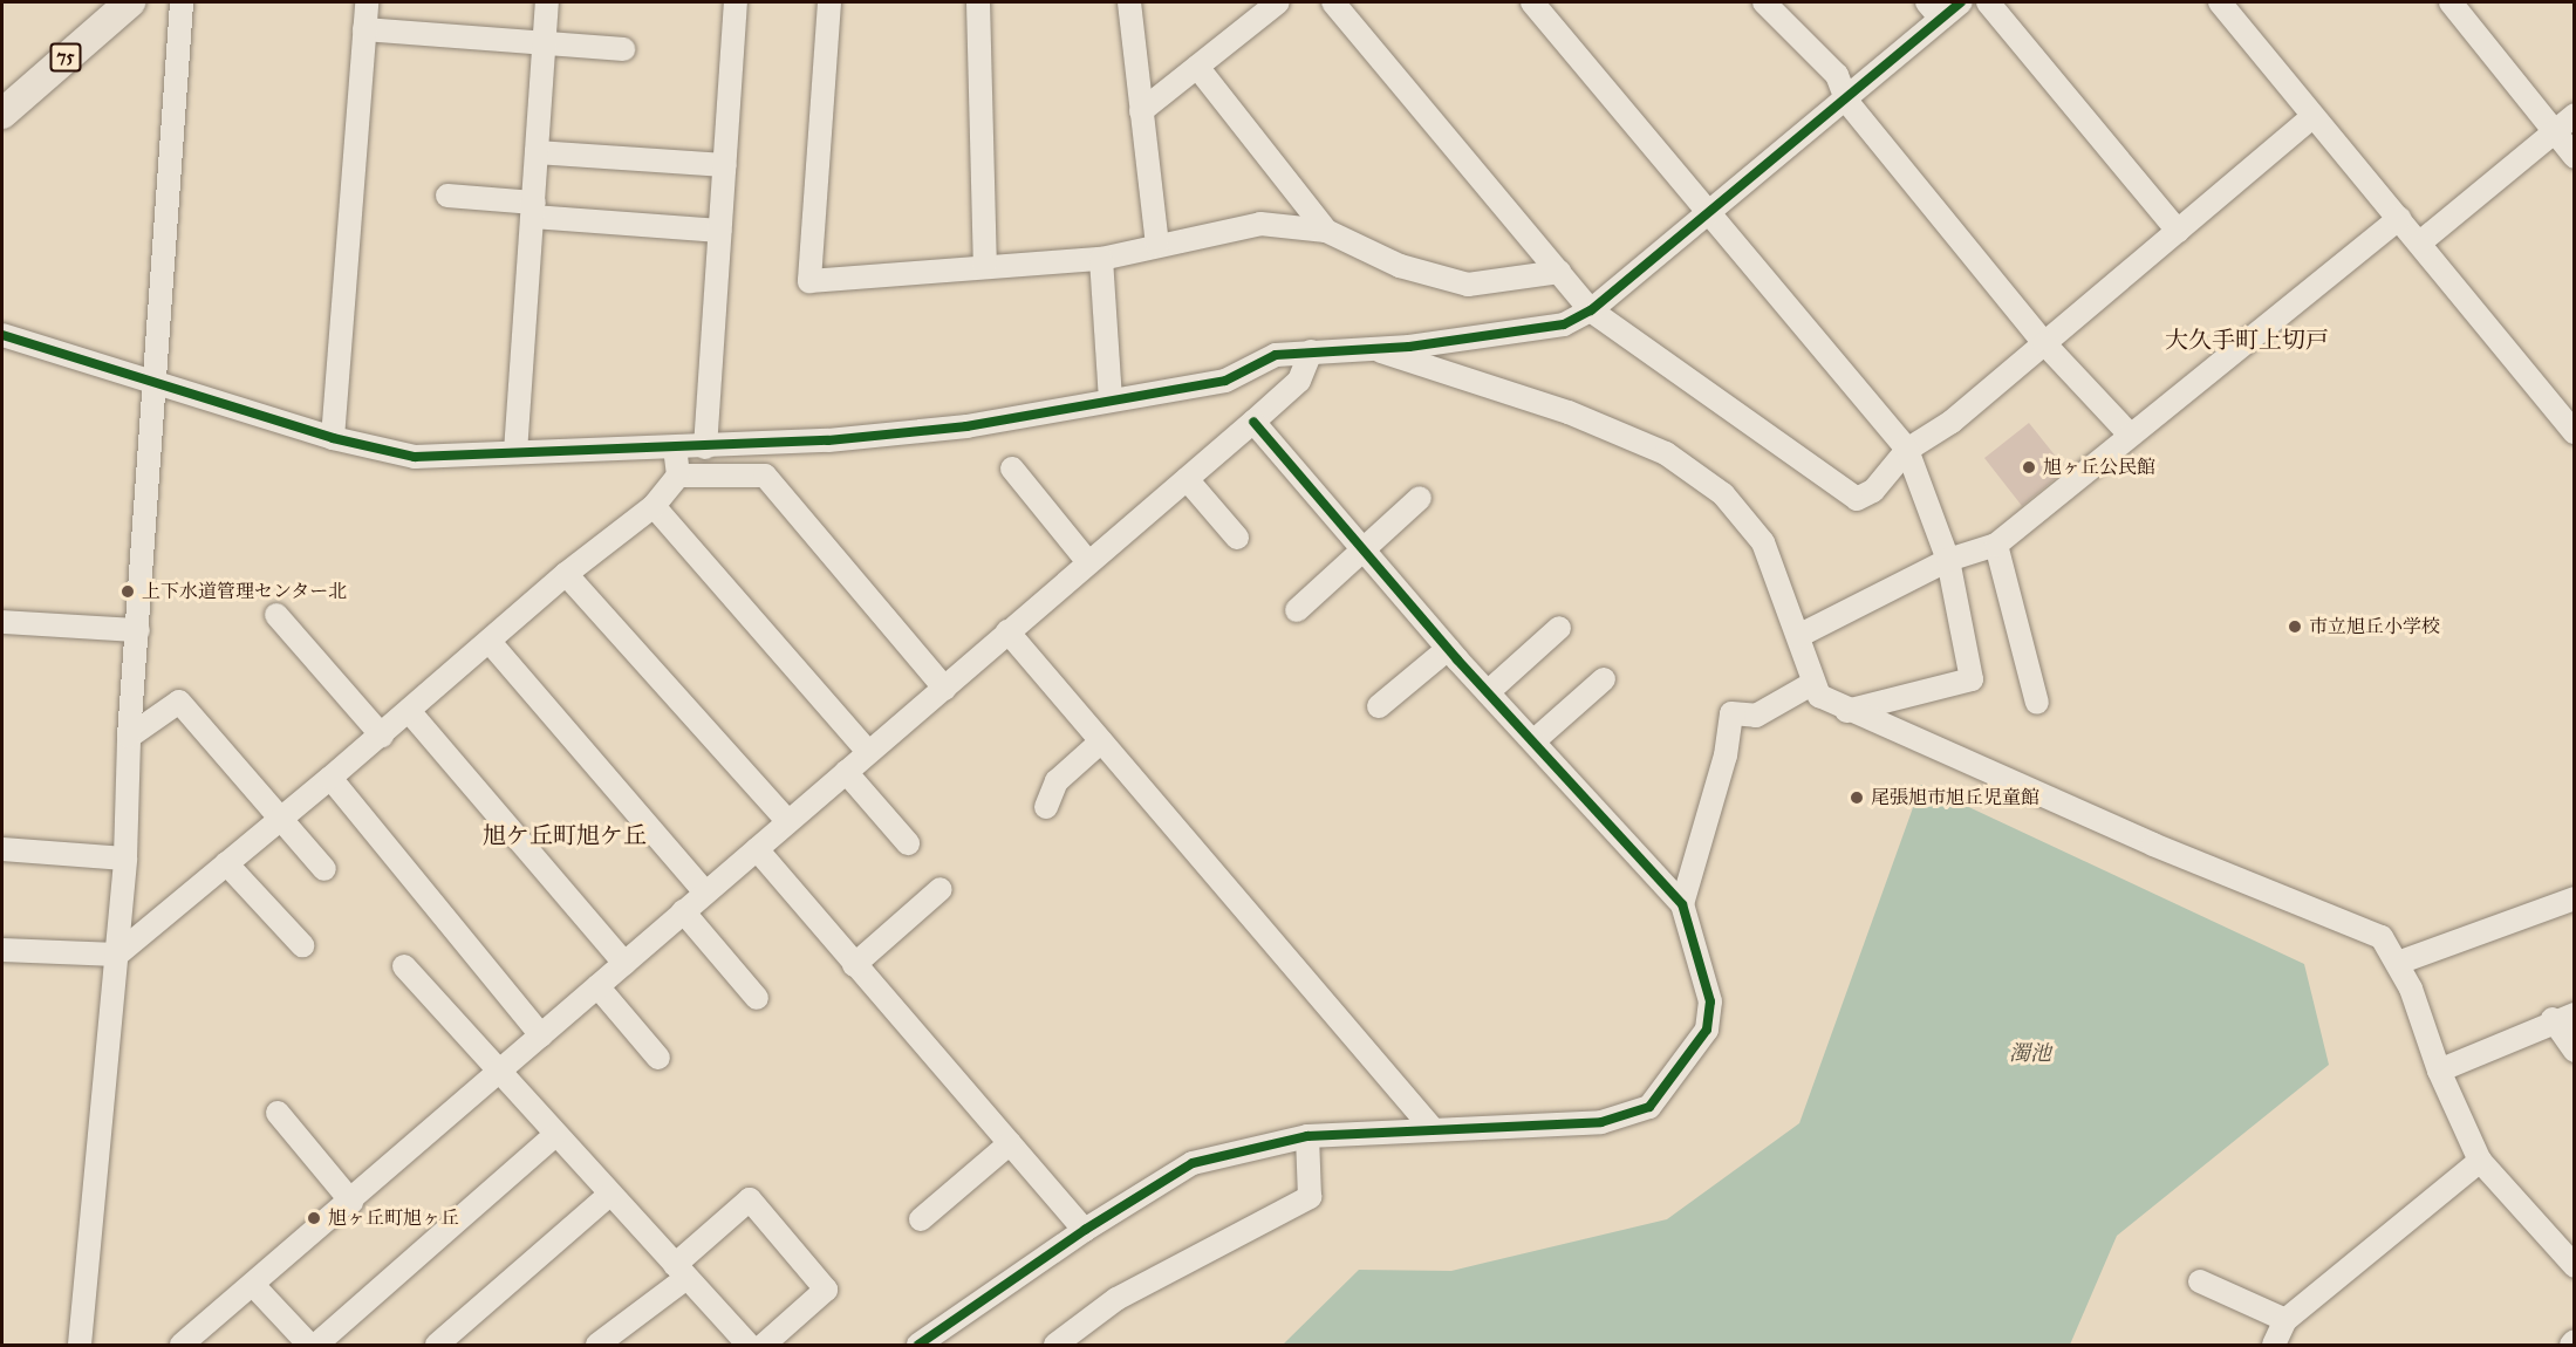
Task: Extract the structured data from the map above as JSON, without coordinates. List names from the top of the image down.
{
  "streets": {
    "main road": ["75"]
  },
  "districts": ["大久手町上切戸", "旭ケ丘町旭ケ丘"],
  "water": ["濁池"],
  "places": [
    "旭ヶ丘公民館",
    "上下水道管理センター北",
    "市立旭丘小学校",
    "尾張旭市旭丘児童館",
    "旭ヶ丘町旭ヶ丘"
  ]
}
